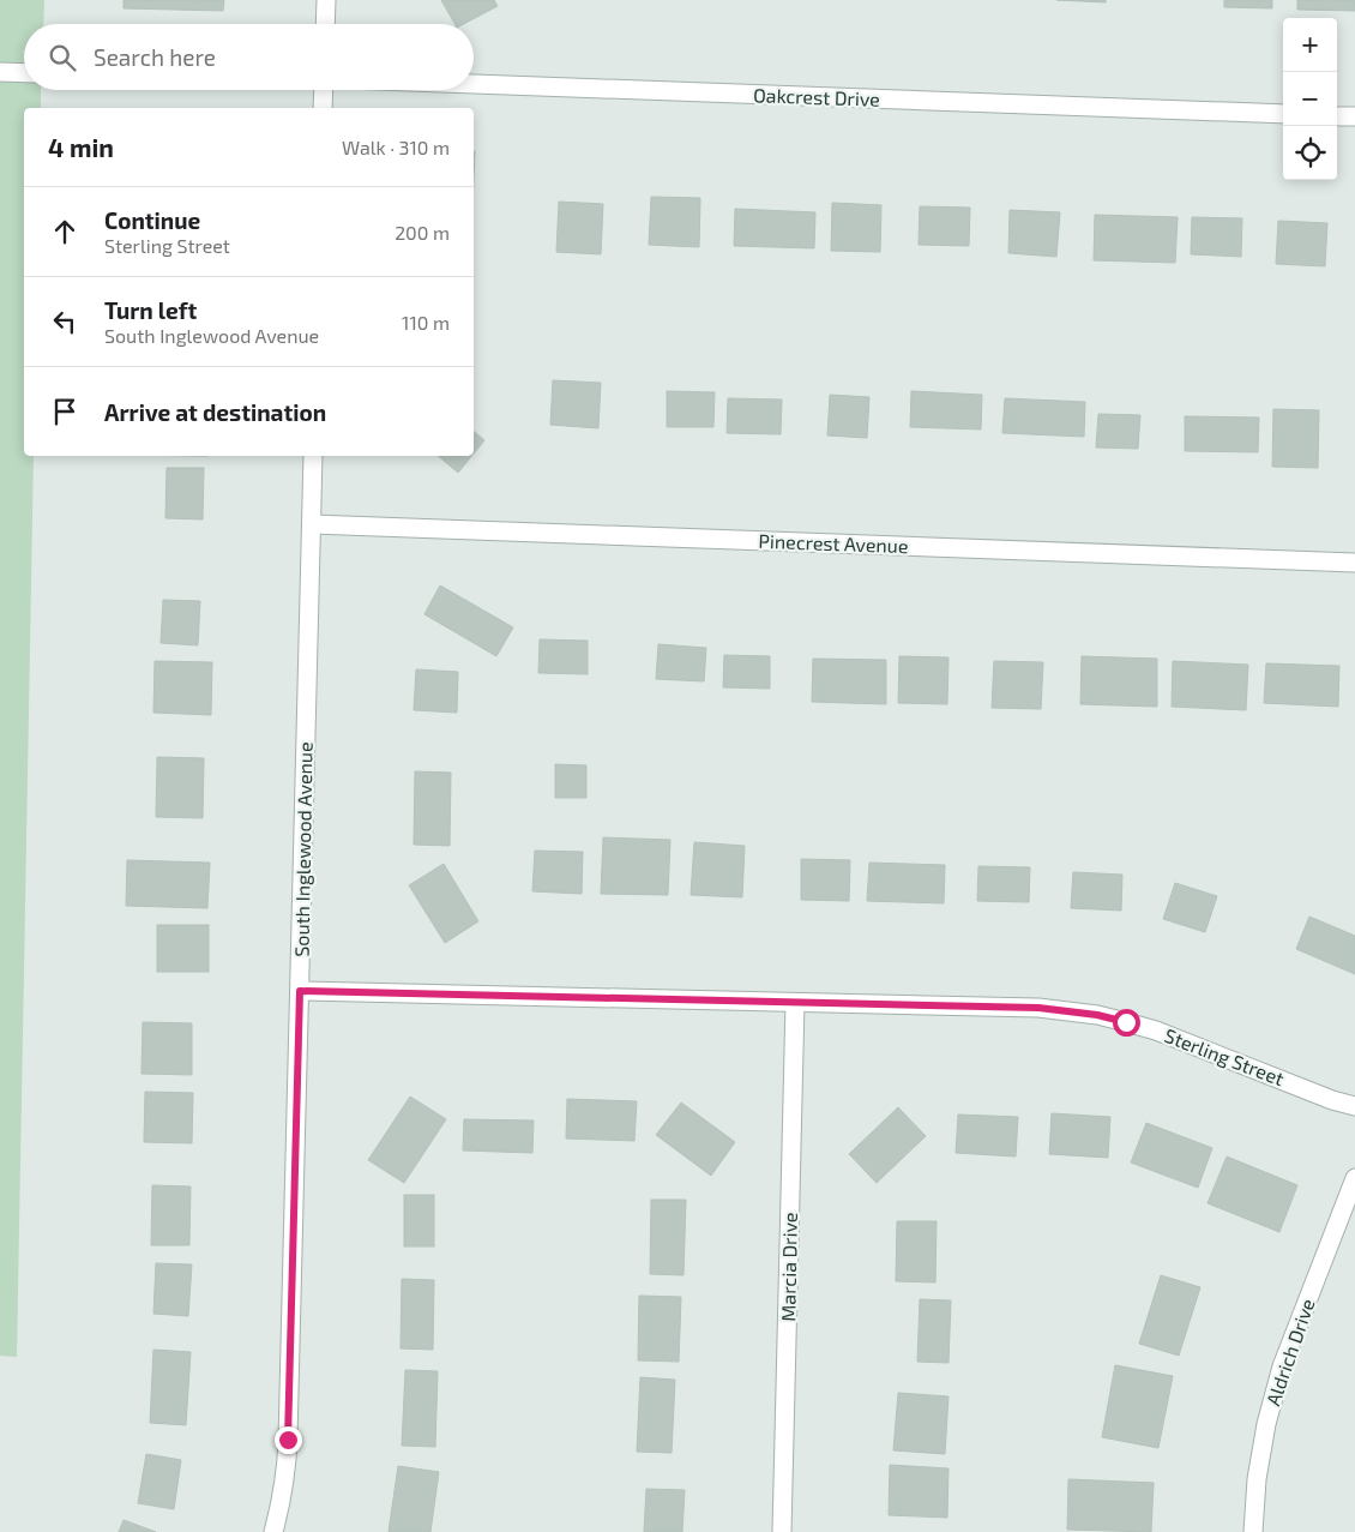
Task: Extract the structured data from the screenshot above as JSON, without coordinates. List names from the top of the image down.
{
  "streets": {
    "street": [
      "Oakcrest Drive",
      "Pinecrest Avenue",
      "South Inglewood Avenue",
      "Sterling Street",
      "Marcia Drive",
      "Aldrich Drive"
    ]
  },
  "crossings": [
    ["Pinecrest Avenue", "South Inglewood Avenue"],
    ["South Inglewood Avenue", "Sterling Street"],
    ["Sterling Street", "Marcia Drive"]
  ],
  "page": {
    "map_buttons": ["+", "−"],
    "search": "Search here",
    "heading": ["4 min", "Walk · 310 m"],
    "list": [
      ["Continue", "Sterling Street", "200 m"],
      ["Turn left", "South Inglewood Avenue", "110 m"],
      "Arrive at destination"
    ]
  }
}
